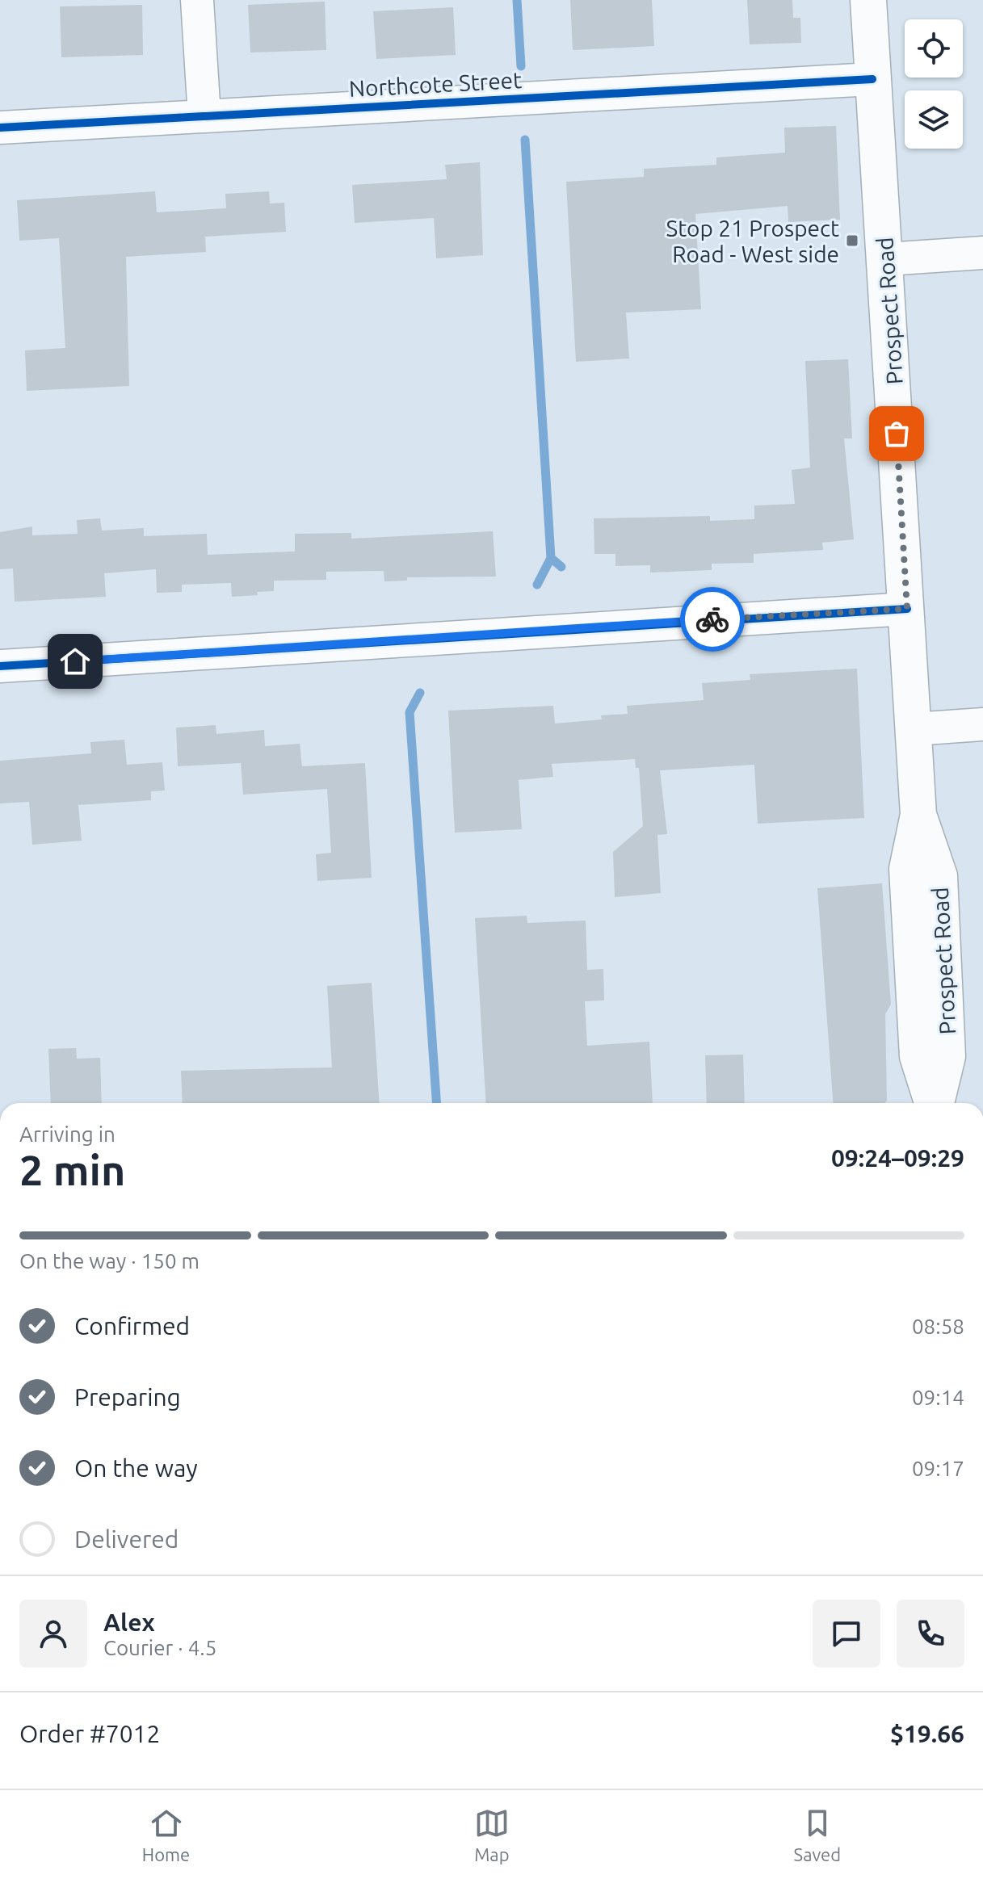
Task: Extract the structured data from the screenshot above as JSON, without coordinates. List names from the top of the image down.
{
  "streets": {
    "main road": ["Prospect Road"],
    "street": ["Northcote Street"]
  },
  "crossings": [
    ["Northcote Street", "Prospect Road"]
  ],
  "places": {
    "transit": ["Stop 21 Prospect Road - West side"]
  },
  "page": {
    "heading": ["2 min", "Arriving in", "09:24–09:29"],
    "panel": [
      "Alex",
      "Courier · 4.5",
      "Order #7012",
      "$19.66"
    ],
    "bar": "On the way · 150 m",
    "list": [
      ["Confirmed", "08:58"],
      ["Preparing", "09:14"],
      ["On the way", "09:17"],
      "Delivered"
    ],
    "tabs": ["Home", "Map", "Saved"]
  }
}
